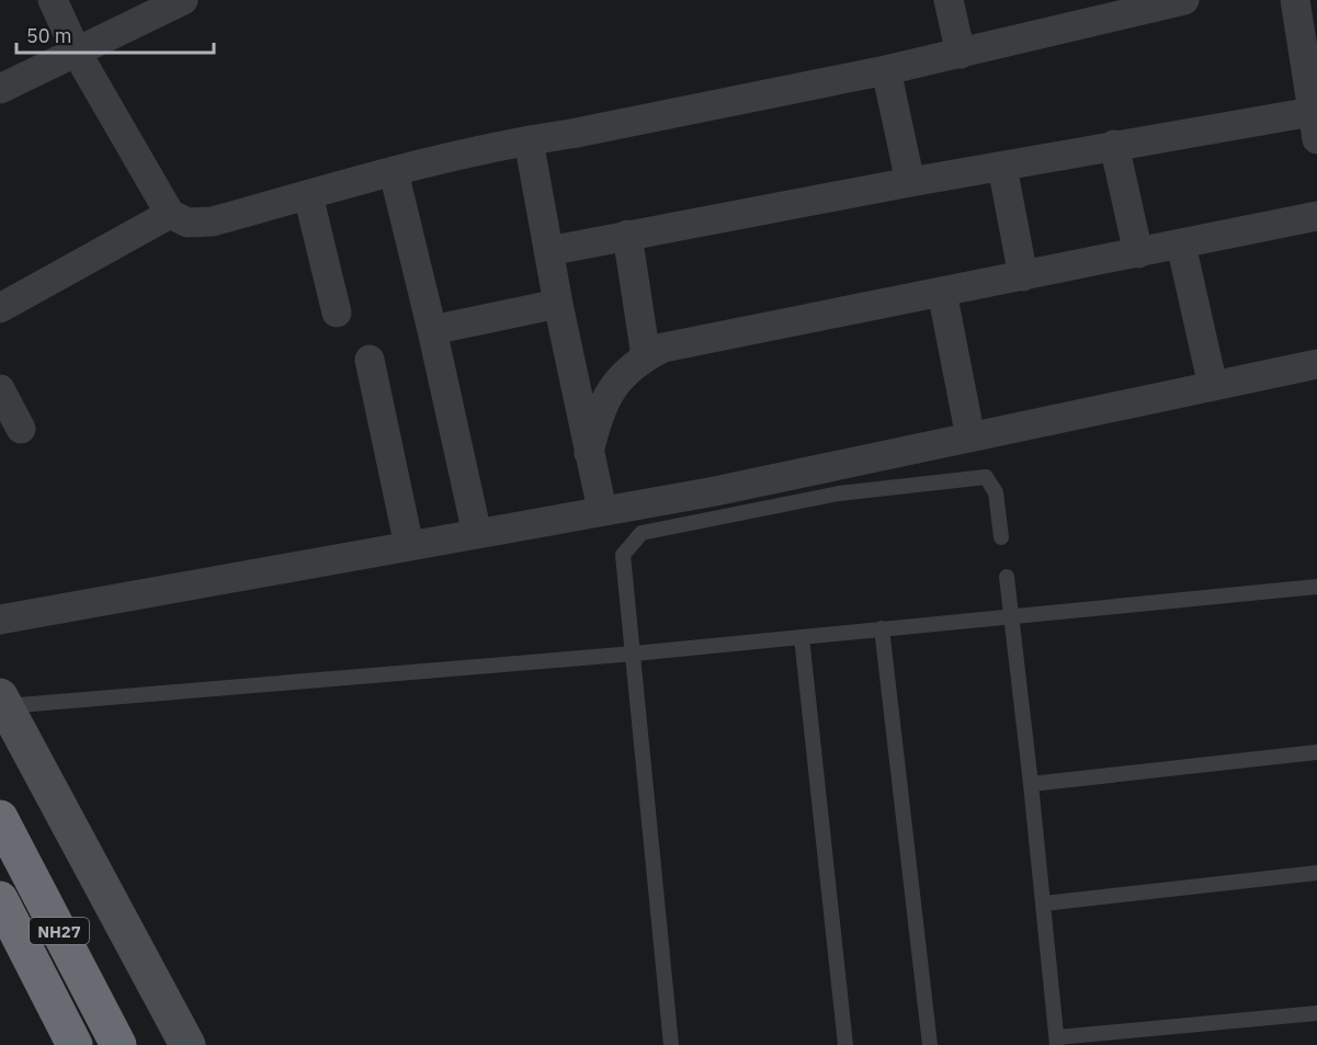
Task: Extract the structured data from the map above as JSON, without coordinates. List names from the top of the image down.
{
  "streets": {
    "highway": ["NH27"]
  },
  "scale_bar": "50 m"
}
